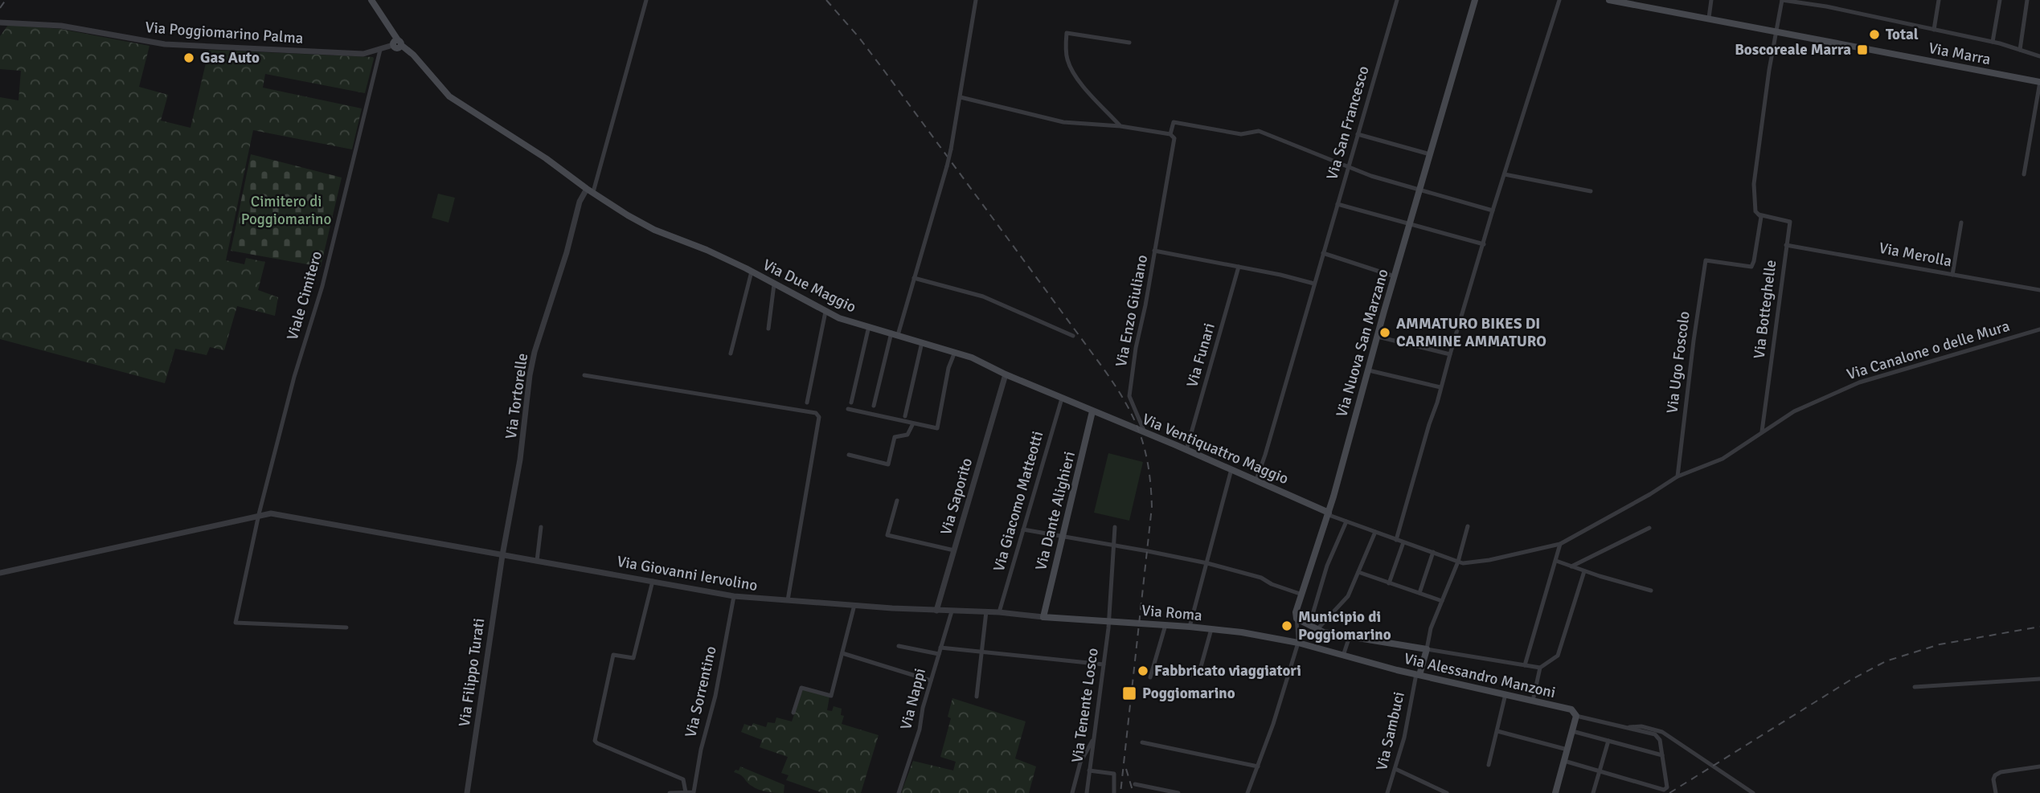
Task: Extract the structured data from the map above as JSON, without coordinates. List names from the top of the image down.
{
  "streets": {
    "main road": [
      "Via Marra",
      "Via Due Maggio",
      "Via Nuova San Marzano",
      "Via Ventiquattro Maggio",
      "Via Dante Alighieri",
      "Via Roma",
      "Via Alessandro Manzoni"
    ],
    "street": [
      "Via Poggiomarino Palma",
      "Via San Francesco",
      "Via Merolla",
      "Viale Cimitero",
      "Via Botteghelle",
      "Via Enzo Giuliano",
      "Via Canalone o delle Mura",
      "Via Funari",
      "Via Ugo Foscolo",
      "Via Tortorelle",
      "Via Saporito",
      "Via Giacomo Matteotti",
      "Via Giovanni Iervolino",
      "Via Filippo Turati",
      "Via Sorrentino",
      "Via Nappi",
      "Via Tenente Losco",
      "Via Sambuci"
    ]
  },
  "crossings": [
    ["Via Poggiomarino Palma", "Via Due Maggio"],
    ["Via Poggiomarino Palma", "Viale Cimitero"],
    ["Via Marra", "Via Ugo Foscolo"],
    ["Via San Francesco", "Via Enzo Giuliano"],
    ["Via Merolla", "Via Botteghelle"],
    ["Via Due Maggio", "Via Tortorelle"],
    ["Via Due Maggio", "Via Ventiquattro Maggio"],
    ["Via Due Maggio", "Via Saporito"],
    ["Via Due Maggio", "Via Giacomo Matteotti"],
    ["Via Due Maggio", "Via Dante Alighieri"],
    ["Viale Cimitero", "Via Giovanni Iervolino"],
    ["Via Botteghelle", "Via Canalone o delle Mura"],
    ["Via Botteghelle", "Via Ugo Foscolo"],
    ["Via Enzo Giuliano", "Via Funari"],
    ["Via Enzo Giuliano", "Via Ventiquattro Maggio"],
    ["Via Nuova San Marzano", "Via Ventiquattro Maggio"],
    ["Via Canalone o delle Mura", "Via Ugo Foscolo"],
    ["Via Funari", "Via Ventiquattro Maggio"],
    ["Via Tortorelle", "Via Giovanni Iervolino"],
    ["Via Tortorelle", "Via Filippo Turati"],
    ["Via Ventiquattro Maggio", "Via Dante Alighieri"],
    ["Via Saporito", "Via Giovanni Iervolino"],
    ["Via Dante Alighieri", "Via Roma"],
    ["Via Giovanni Iervolino", "Via Filippo Turati"],
    ["Via Giovanni Iervolino", "Via Sorrentino"],
    ["Via Roma", "Via Alessandro Manzoni"],
    ["Via Roma", "Via Tenente Losco"],
    ["Via Alessandro Manzoni", "Via Sambuci"]
  ],
  "parks": ["Cimitero di Poggiomarino"],
  "places": {
    "other": [
      "Total",
      "Gas Auto",
      "AMMATURO BIKES DI CARMINE AMMATURO",
      "Municipio di Poggiomarino",
      "Fabbricato viaggiatori"
    ],
    "transit": ["Boscoreale Marra", "Poggiomarino"]
  }
}
